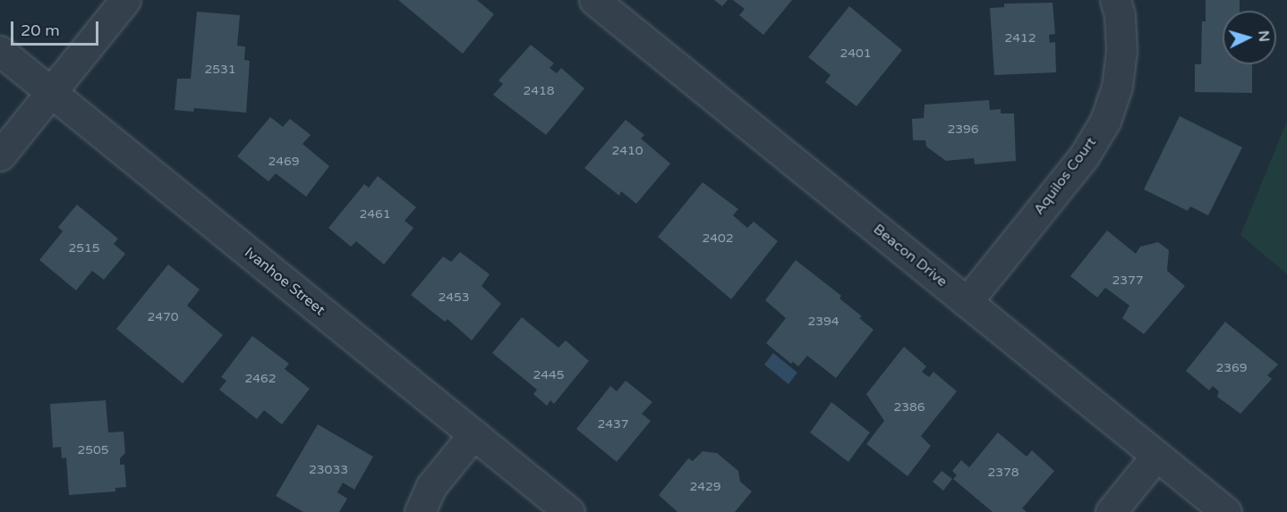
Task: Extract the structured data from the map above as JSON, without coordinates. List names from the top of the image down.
{
  "streets": {
    "street": ["Aquilos Court", "Beacon Drive", "Ivanhoe Street"]
  },
  "crossings": [
    ["Aquilos Court", "Beacon Drive"]
  ],
  "house_numbers": [
    "2412",
    "2401",
    "2531",
    "2418",
    "2396",
    "2410",
    "2469",
    "2461",
    "2402",
    "2515",
    "2377",
    "2453",
    "2470",
    "2394",
    "2369",
    "2445",
    "2462",
    "2386",
    "2437",
    "2505",
    "23033",
    "2378",
    "2429"
  ],
  "scale_bar": "20 m",
  "north": "right"
}
